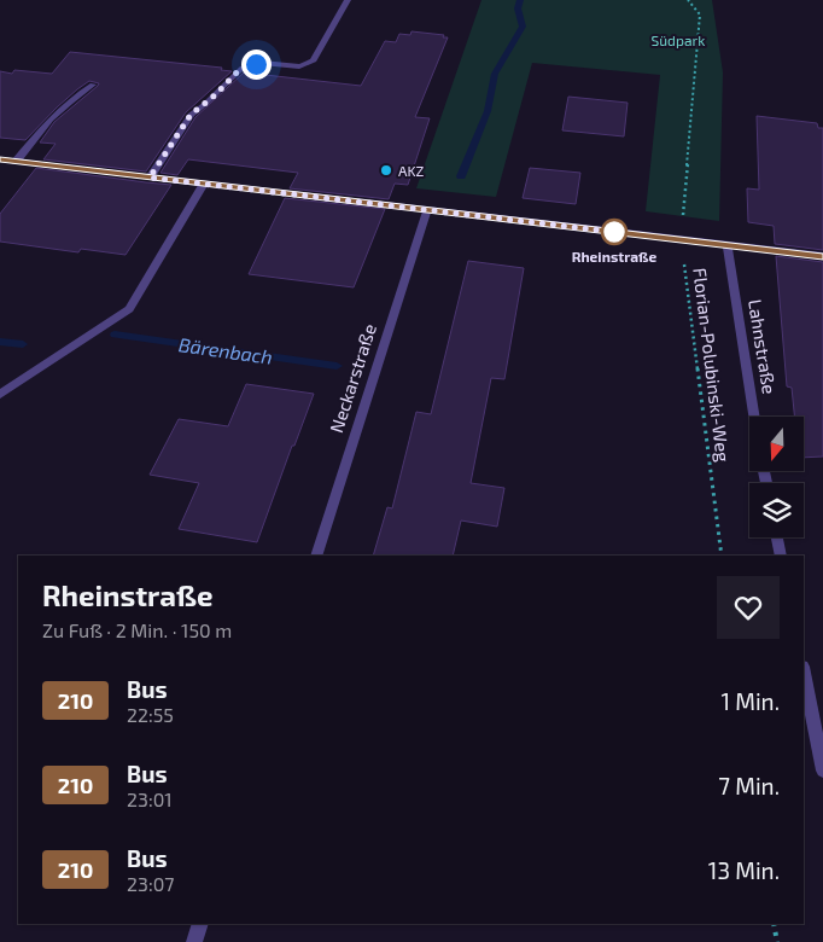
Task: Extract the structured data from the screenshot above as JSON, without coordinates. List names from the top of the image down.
{
  "streets": {
    "street": ["Lahnstraße", "Neckarstraße"],
    "path": ["Florian-Polubinski-Weg"]
  },
  "water": ["Bärenbach"],
  "parks": ["Südpark"],
  "places": ["AKZ", "Rheinstraße"],
  "lines": ["bus line 210"],
  "north": "bottom",
  "page": {
    "heading": ["Rheinstraße", "Zu Fuß · 2 Min. · 150 m"],
    "list": [
      {
        "mark": "210",
        "name": "Bus",
        "note": "22:55",
        "value": "1 Min."
      },
      {
        "mark": "210",
        "name": "Bus",
        "note": "23:01",
        "value": "7 Min."
      },
      {
        "mark": "210",
        "name": "Bus",
        "note": "23:07",
        "value": "13 Min."
      }
    ]
  }
}
